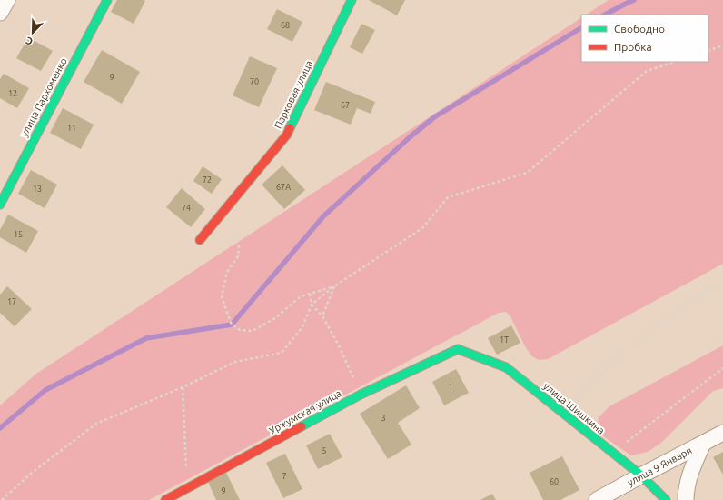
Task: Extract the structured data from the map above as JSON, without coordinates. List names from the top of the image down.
{
  "streets": {
    "street": [
      "Парковая улица",
      "улица Пархоменко",
      "улица Шишкина",
      "Уржумская улица",
      "улица 9 Января"
    ]
  },
  "crossings": [
    ["улица Шишкина", "Уржумская улица"],
    ["улица Шишкина", "улица 9 Января"]
  ],
  "house_numbers": [
    "68",
    "9",
    "70",
    "12",
    "67",
    "11",
    "72",
    "67А",
    "13",
    "74",
    "15",
    "17",
    "1Т",
    "1",
    "3",
    "5",
    "7",
    "60",
    "9"
  ],
  "legend": ["Свободно", "Пробка"],
  "north": "bottom left"
}
